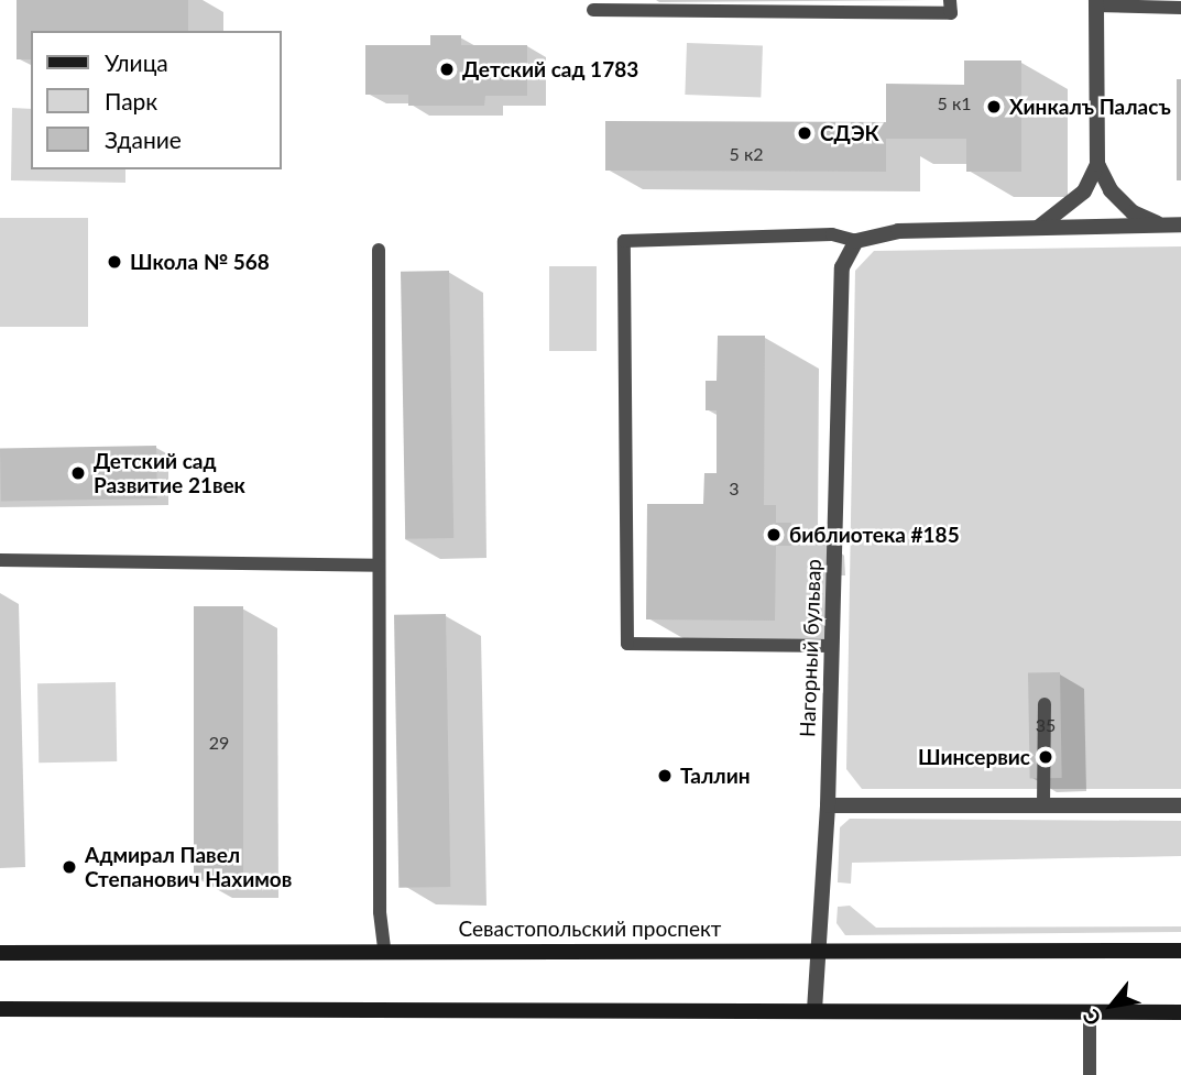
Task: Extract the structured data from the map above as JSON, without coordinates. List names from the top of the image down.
{
  "streets": {
    "main road": ["Севастопольский проспект"],
    "street": ["Нагорный бульвар"]
  },
  "crossings": [
    ["Нагорный бульвар", "Севастопольский проспект"]
  ],
  "places": [
    "Детский сад 1783",
    "Хинкалъ Паласъ",
    "СДЭК",
    "Школа № 568",
    "Детский сад Развитие 21век",
    "библиотека #185",
    "Шинсервис",
    "Таллин",
    "Адмирал Павел Степанович Нахимов"
  ],
  "house_numbers": [
    "5 к1",
    "5 к2",
    "3",
    "35",
    "29"
  ],
  "legend": ["Улица", "Парк", "Здание"],
  "north": "bottom left"
}
